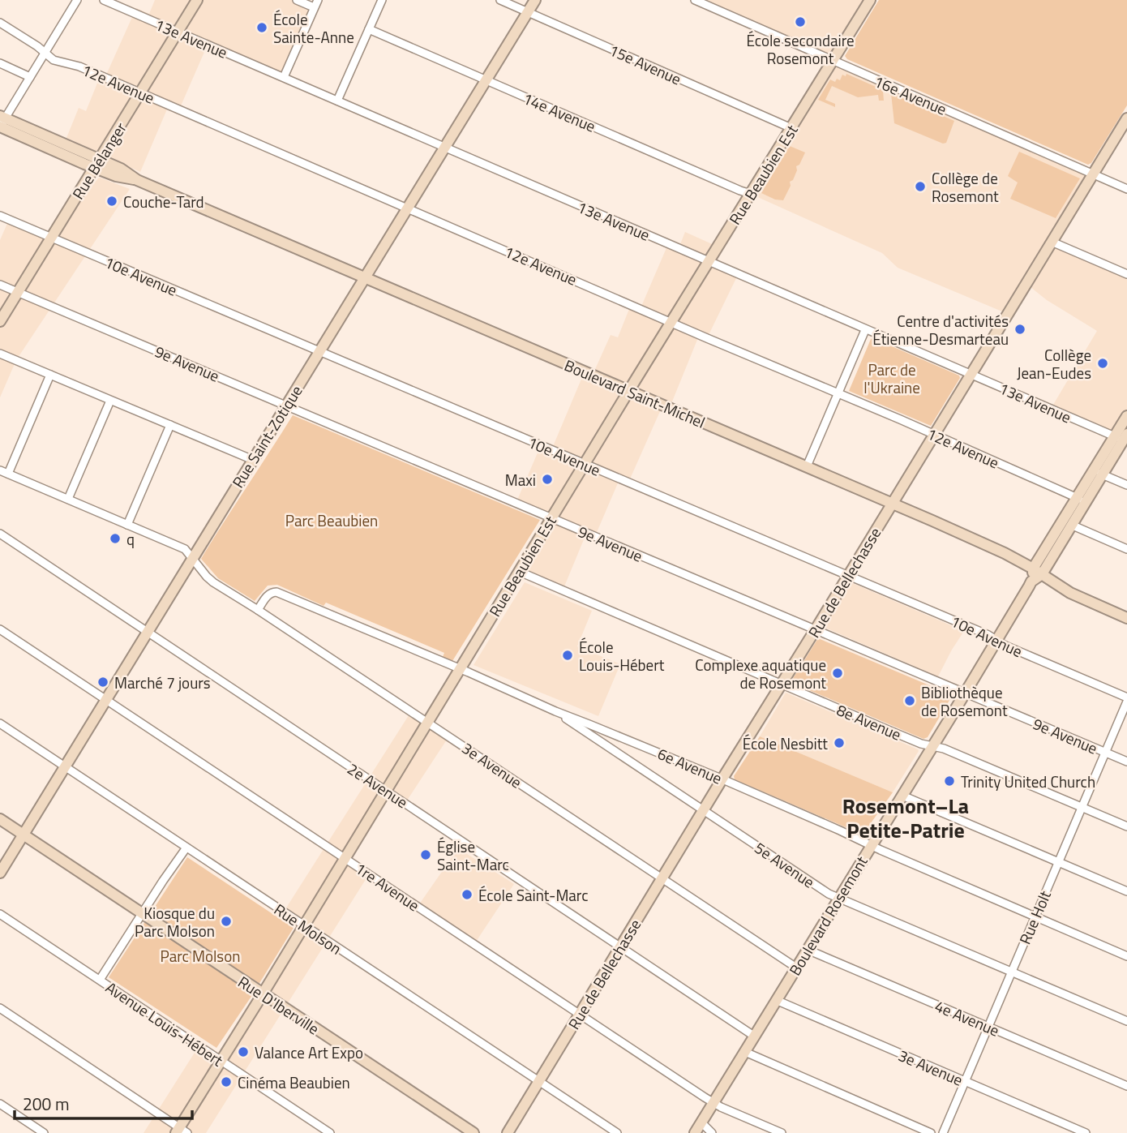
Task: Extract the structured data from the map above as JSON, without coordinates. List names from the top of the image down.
{
  "streets": {
    "street": [
      "13e Avenue",
      "15e Avenue",
      "12e Avenue",
      "16e Avenue",
      "14e Avenue",
      "Rue Bélanger",
      "Rue Beaubien Est",
      "10e Avenue",
      "9e Avenue",
      "Boulevard Saint-Michel",
      "Rue Saint-Zotique",
      "Rue de Bellechasse",
      "8e Avenue",
      "3e Avenue",
      "6e Avenue",
      "2e Avenue",
      "5e Avenue",
      "1re Avenue",
      "Boulevard Rosemont",
      "Rue Holt",
      "Rue Molson",
      "Rue D'Iberville",
      "4e Avenue",
      "Avenue Louis-Hébert"
    ]
  },
  "crossings": [
    ["13e Avenue", "Rue Bélanger"],
    ["13e Avenue", "Rue Beaubien Est"],
    ["13e Avenue", "Rue Saint-Zotique"],
    ["13e Avenue", "Rue de Bellechasse"],
    ["13e Avenue", "Boulevard Rosemont"],
    ["15e Avenue", "Rue Beaubien Est"],
    ["15e Avenue", "Rue Saint-Zotique"],
    ["12e Avenue", "Rue Bélanger"],
    ["12e Avenue", "Rue Beaubien Est"],
    ["12e Avenue", "Rue Saint-Zotique"],
    ["12e Avenue", "Rue de Bellechasse"],
    ["12e Avenue", "Boulevard Rosemont"],
    ["16e Avenue", "Rue Beaubien Est"],
    ["16e Avenue", "Rue de Bellechasse"],
    ["14e Avenue", "Rue Beaubien Est"],
    ["14e Avenue", "Rue Saint-Zotique"],
    ["Rue Bélanger", "10e Avenue"],
    ["Rue Bélanger", "9e Avenue"],
    ["Rue Bélanger", "Boulevard Saint-Michel"],
    ["Rue Beaubien Est", "10e Avenue"],
    ["Rue Beaubien Est", "9e Avenue"],
    ["Rue Beaubien Est", "Boulevard Saint-Michel"],
    ["Rue Beaubien Est", "8e Avenue"],
    ["Rue Beaubien Est", "3e Avenue"],
    ["Rue Beaubien Est", "6e Avenue"],
    ["Rue Beaubien Est", "2e Avenue"],
    ["Rue Beaubien Est", "1re Avenue"],
    ["Rue Beaubien Est", "Rue Molson"],
    ["Rue Beaubien Est", "Rue D'Iberville"],
    ["Rue Beaubien Est", "Avenue Louis-Hébert"],
    ["10e Avenue", "Rue Saint-Zotique"],
    ["10e Avenue", "Rue de Bellechasse"],
    ["10e Avenue", "Boulevard Rosemont"],
    ["10e Avenue", "Rue Holt"],
    ["9e Avenue", "Rue Saint-Zotique"],
    ["9e Avenue", "Rue de Bellechasse"],
    ["9e Avenue", "Boulevard Rosemont"],
    ["9e Avenue", "Rue Holt"],
    ["Boulevard Saint-Michel", "Rue Saint-Zotique"],
    ["Boulevard Saint-Michel", "Rue de Bellechasse"],
    ["Boulevard Saint-Michel", "Boulevard Rosemont"],
    ["Rue Saint-Zotique", "3e Avenue"],
    ["Rue Saint-Zotique", "2e Avenue"],
    ["Rue Saint-Zotique", "1re Avenue"],
    ["Rue Saint-Zotique", "Rue Molson"],
    ["Rue Saint-Zotique", "Rue D'Iberville"],
    ["Rue de Bellechasse", "8e Avenue"],
    ["Rue de Bellechasse", "3e Avenue"],
    ["Rue de Bellechasse", "6e Avenue"],
    ["Rue de Bellechasse", "2e Avenue"],
    ["Rue de Bellechasse", "5e Avenue"],
    ["Rue de Bellechasse", "1re Avenue"],
    ["Rue de Bellechasse", "Rue Molson"],
    ["8e Avenue", "Boulevard Rosemont"],
    ["8e Avenue", "Rue Holt"],
    ["3e Avenue", "6e Avenue"],
    ["3e Avenue", "Boulevard Rosemont"],
    ["3e Avenue", "Rue Holt"],
    ["6e Avenue", "5e Avenue"],
    ["6e Avenue", "Boulevard Rosemont"],
    ["6e Avenue", "Rue Holt"],
    ["2e Avenue", "Boulevard Rosemont"],
    ["5e Avenue", "Boulevard Rosemont"],
    ["5e Avenue", "Rue Holt"],
    ["1re Avenue", "Boulevard Rosemont"],
    ["Boulevard Rosemont", "4e Avenue"],
    ["Rue Holt", "4e Avenue"]
  ],
  "districts": ["Rosemont–La Petite-Patrie"],
  "parks": ["Parc de l'Ukraine", "Parc Beaubien", "Parc Molson"],
  "places": [
    "École secondaire Rosemont",
    "École Sainte-Anne",
    "Collège de Rosemont",
    "Couche-Tard",
    "Centre d'activités Étienne-Desmarteau",
    "Collège Jean-Eudes",
    "Maxi",
    "q",
    "École Louis-Hébert",
    "Complexe aquatique de Rosemont",
    "Marché 7 jours",
    "Bibliothèque de Rosemont",
    "École Nesbitt",
    "Trinity United Church",
    "Église Saint-Marc",
    "École Saint-Marc",
    "Kiosque du Parc Molson",
    "Valance Art Expo",
    "Cinéma Beaubien"
  ],
  "scale_bar": "200 m"
}
